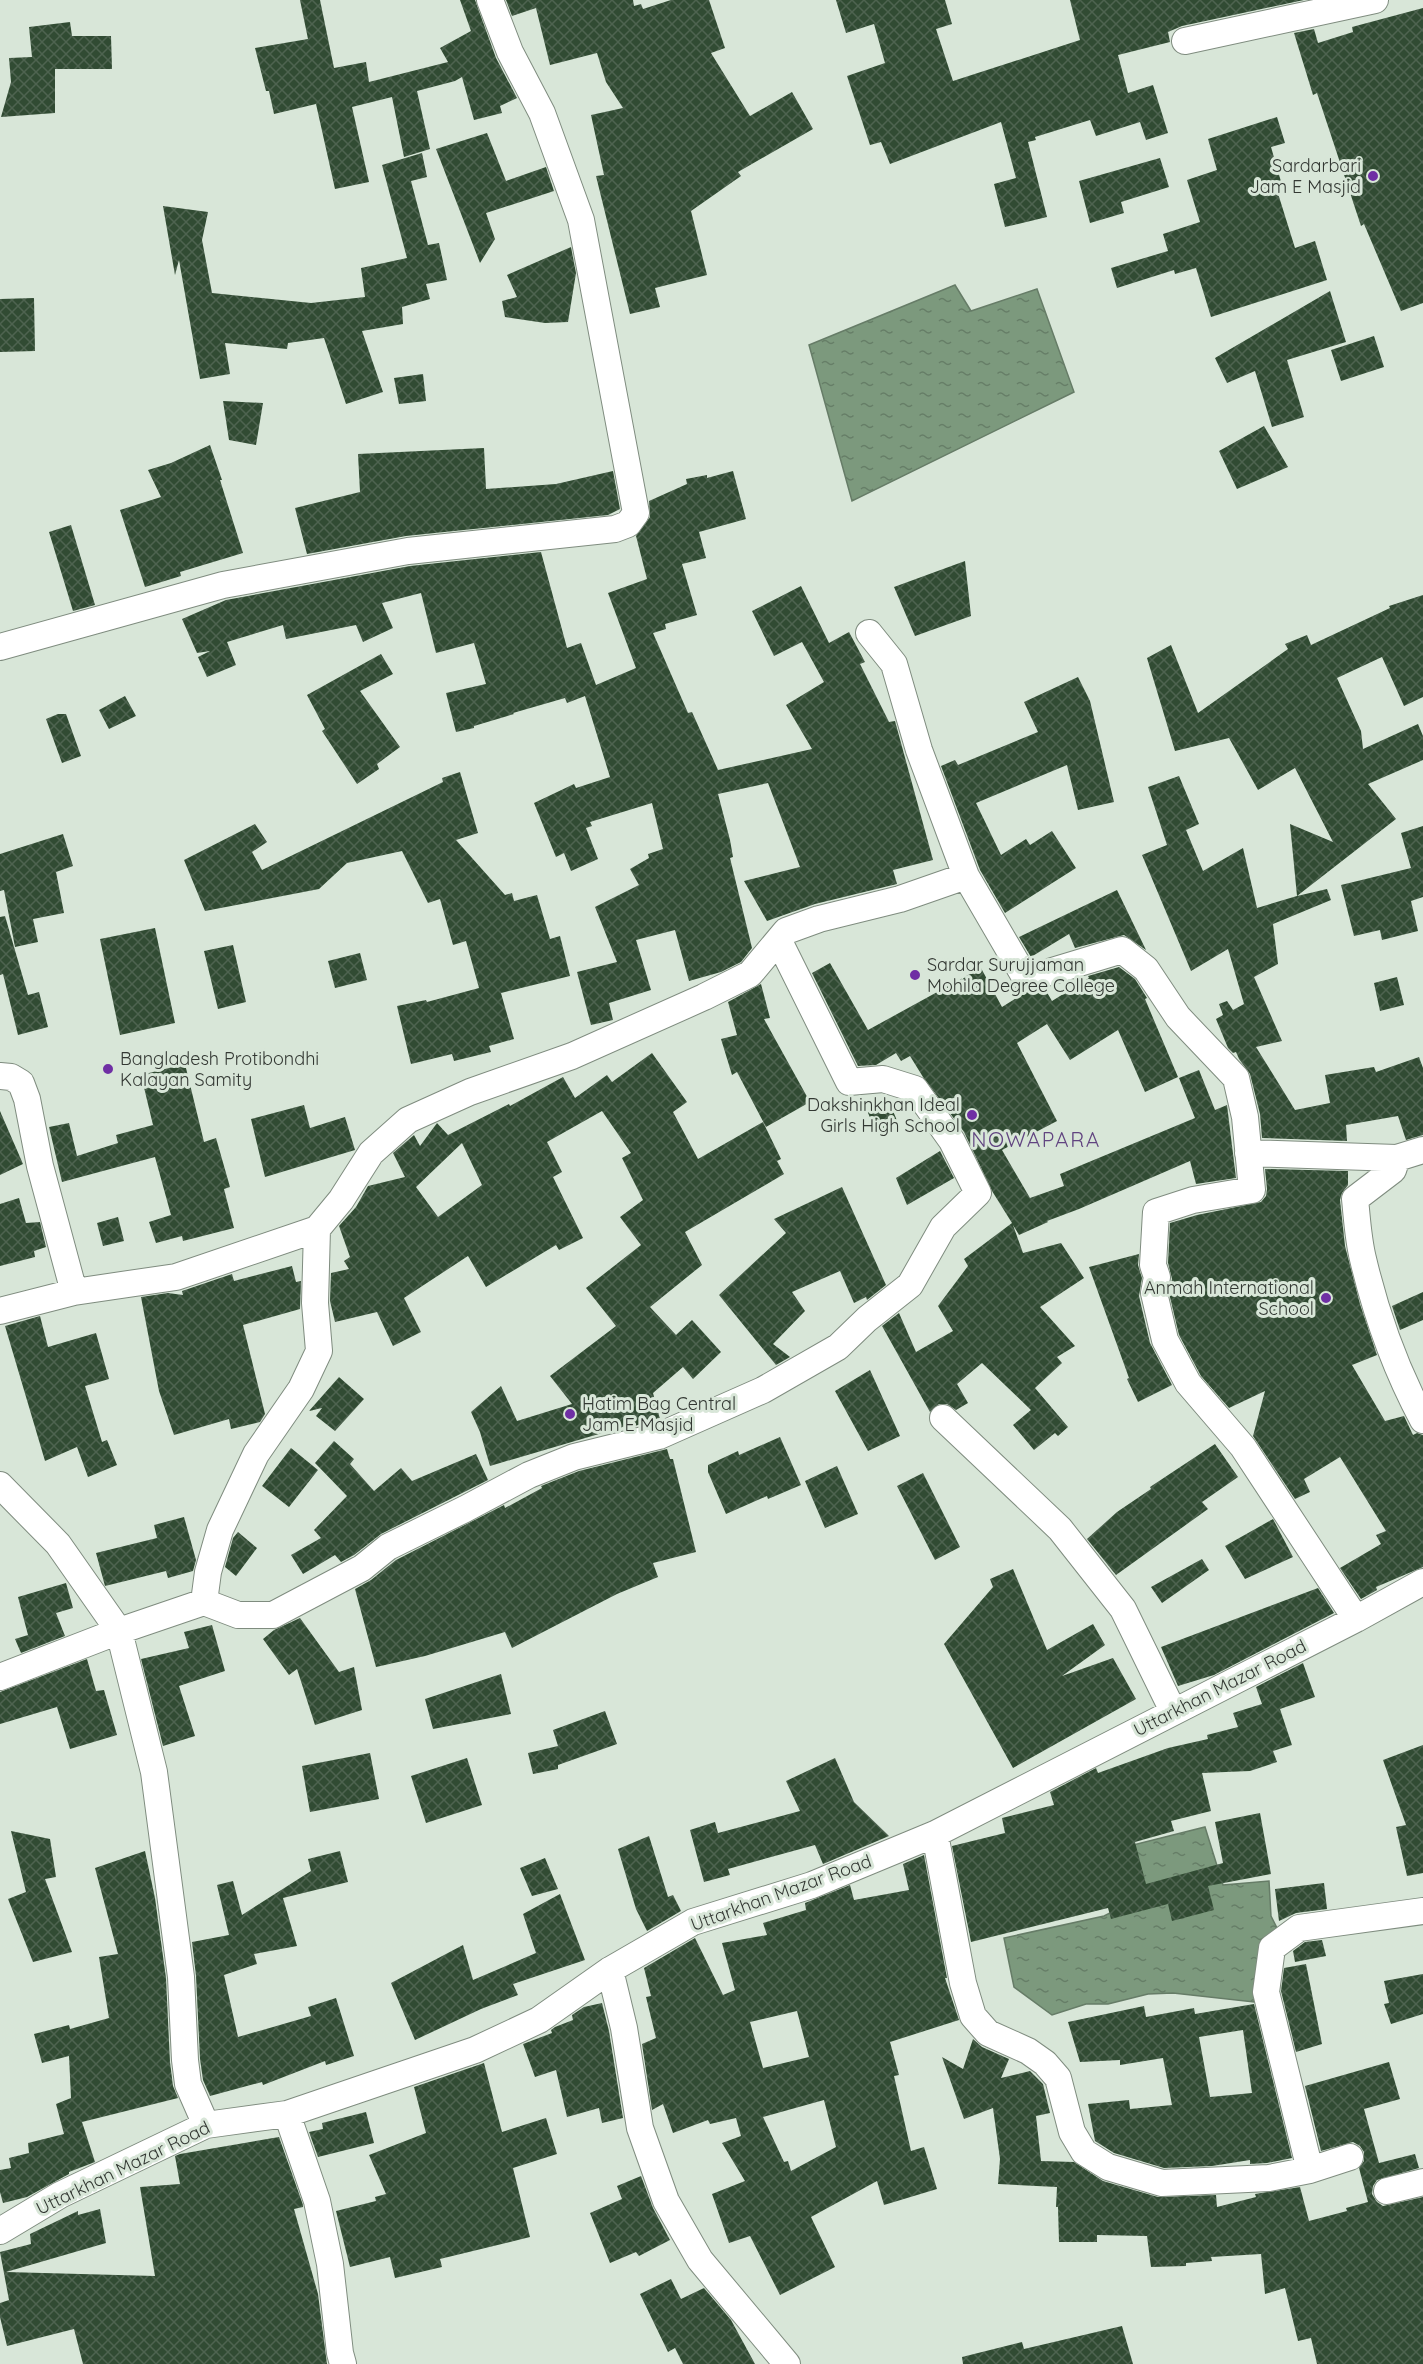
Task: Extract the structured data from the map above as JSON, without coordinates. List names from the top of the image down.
{
  "streets": {
    "street": ["Uttarkhan Mazar Road"]
  },
  "districts": ["NOWAPARA"],
  "places": [
    "Sardarbari Jam E Masjid",
    "Sardar Surujjaman Mohila Degree College",
    "Bangladesh Protibondhi Kalayan Samity",
    "Dakshinkhan Ideal Girls High School",
    "Anmah International School",
    "Hatim Bag Central Jam E Masjid"
  ]
}
